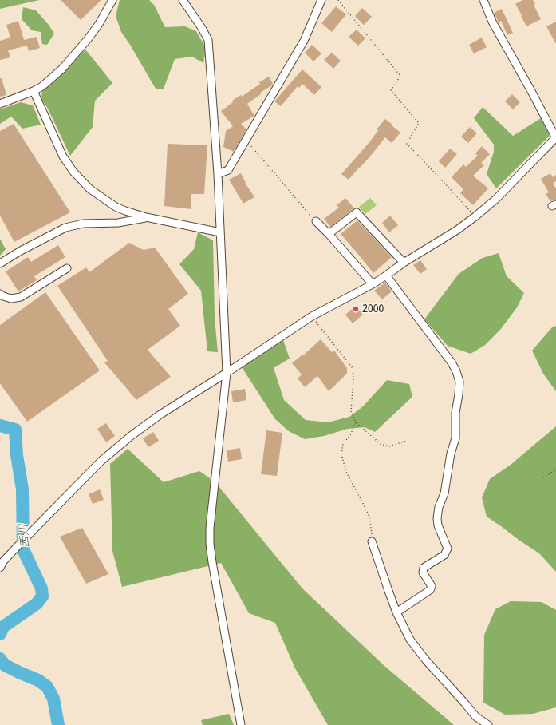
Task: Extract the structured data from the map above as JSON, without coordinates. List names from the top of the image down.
{
  "water": ["西川"],
  "places": ["2000"]
}
